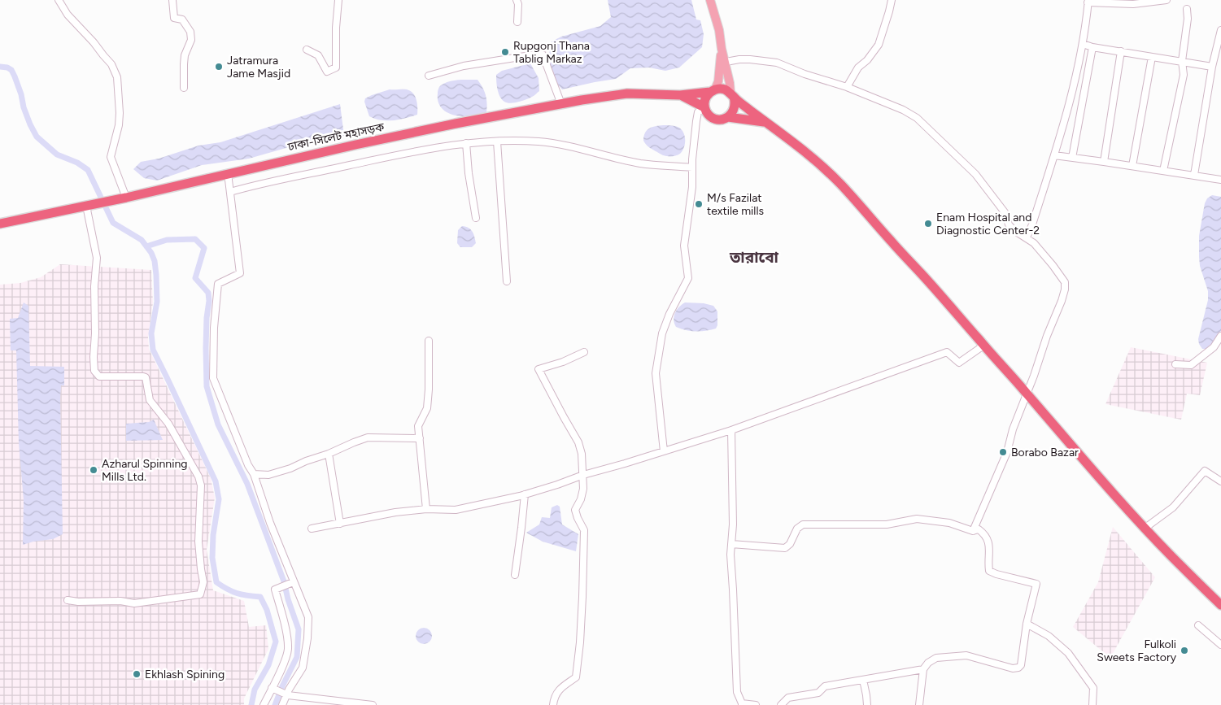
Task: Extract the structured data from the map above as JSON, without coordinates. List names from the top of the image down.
{
  "streets": {
    "highway": ["ঢাকা-সিলেট মহাসড়ক"]
  },
  "districts": ["তারাবো"],
  "places": [
    "Rupgonj Thana Tablig Markaz",
    "Jatramura Jame Masjid",
    "M/s Fazilat textile mills",
    "Enam Hospital and Diagnostic Center-2",
    "Borabo Bazar",
    "Azharul Spinning Mills Ltd.",
    "Fulkoli Sweets Factory",
    "Ekhlash Spining"
  ]
}
